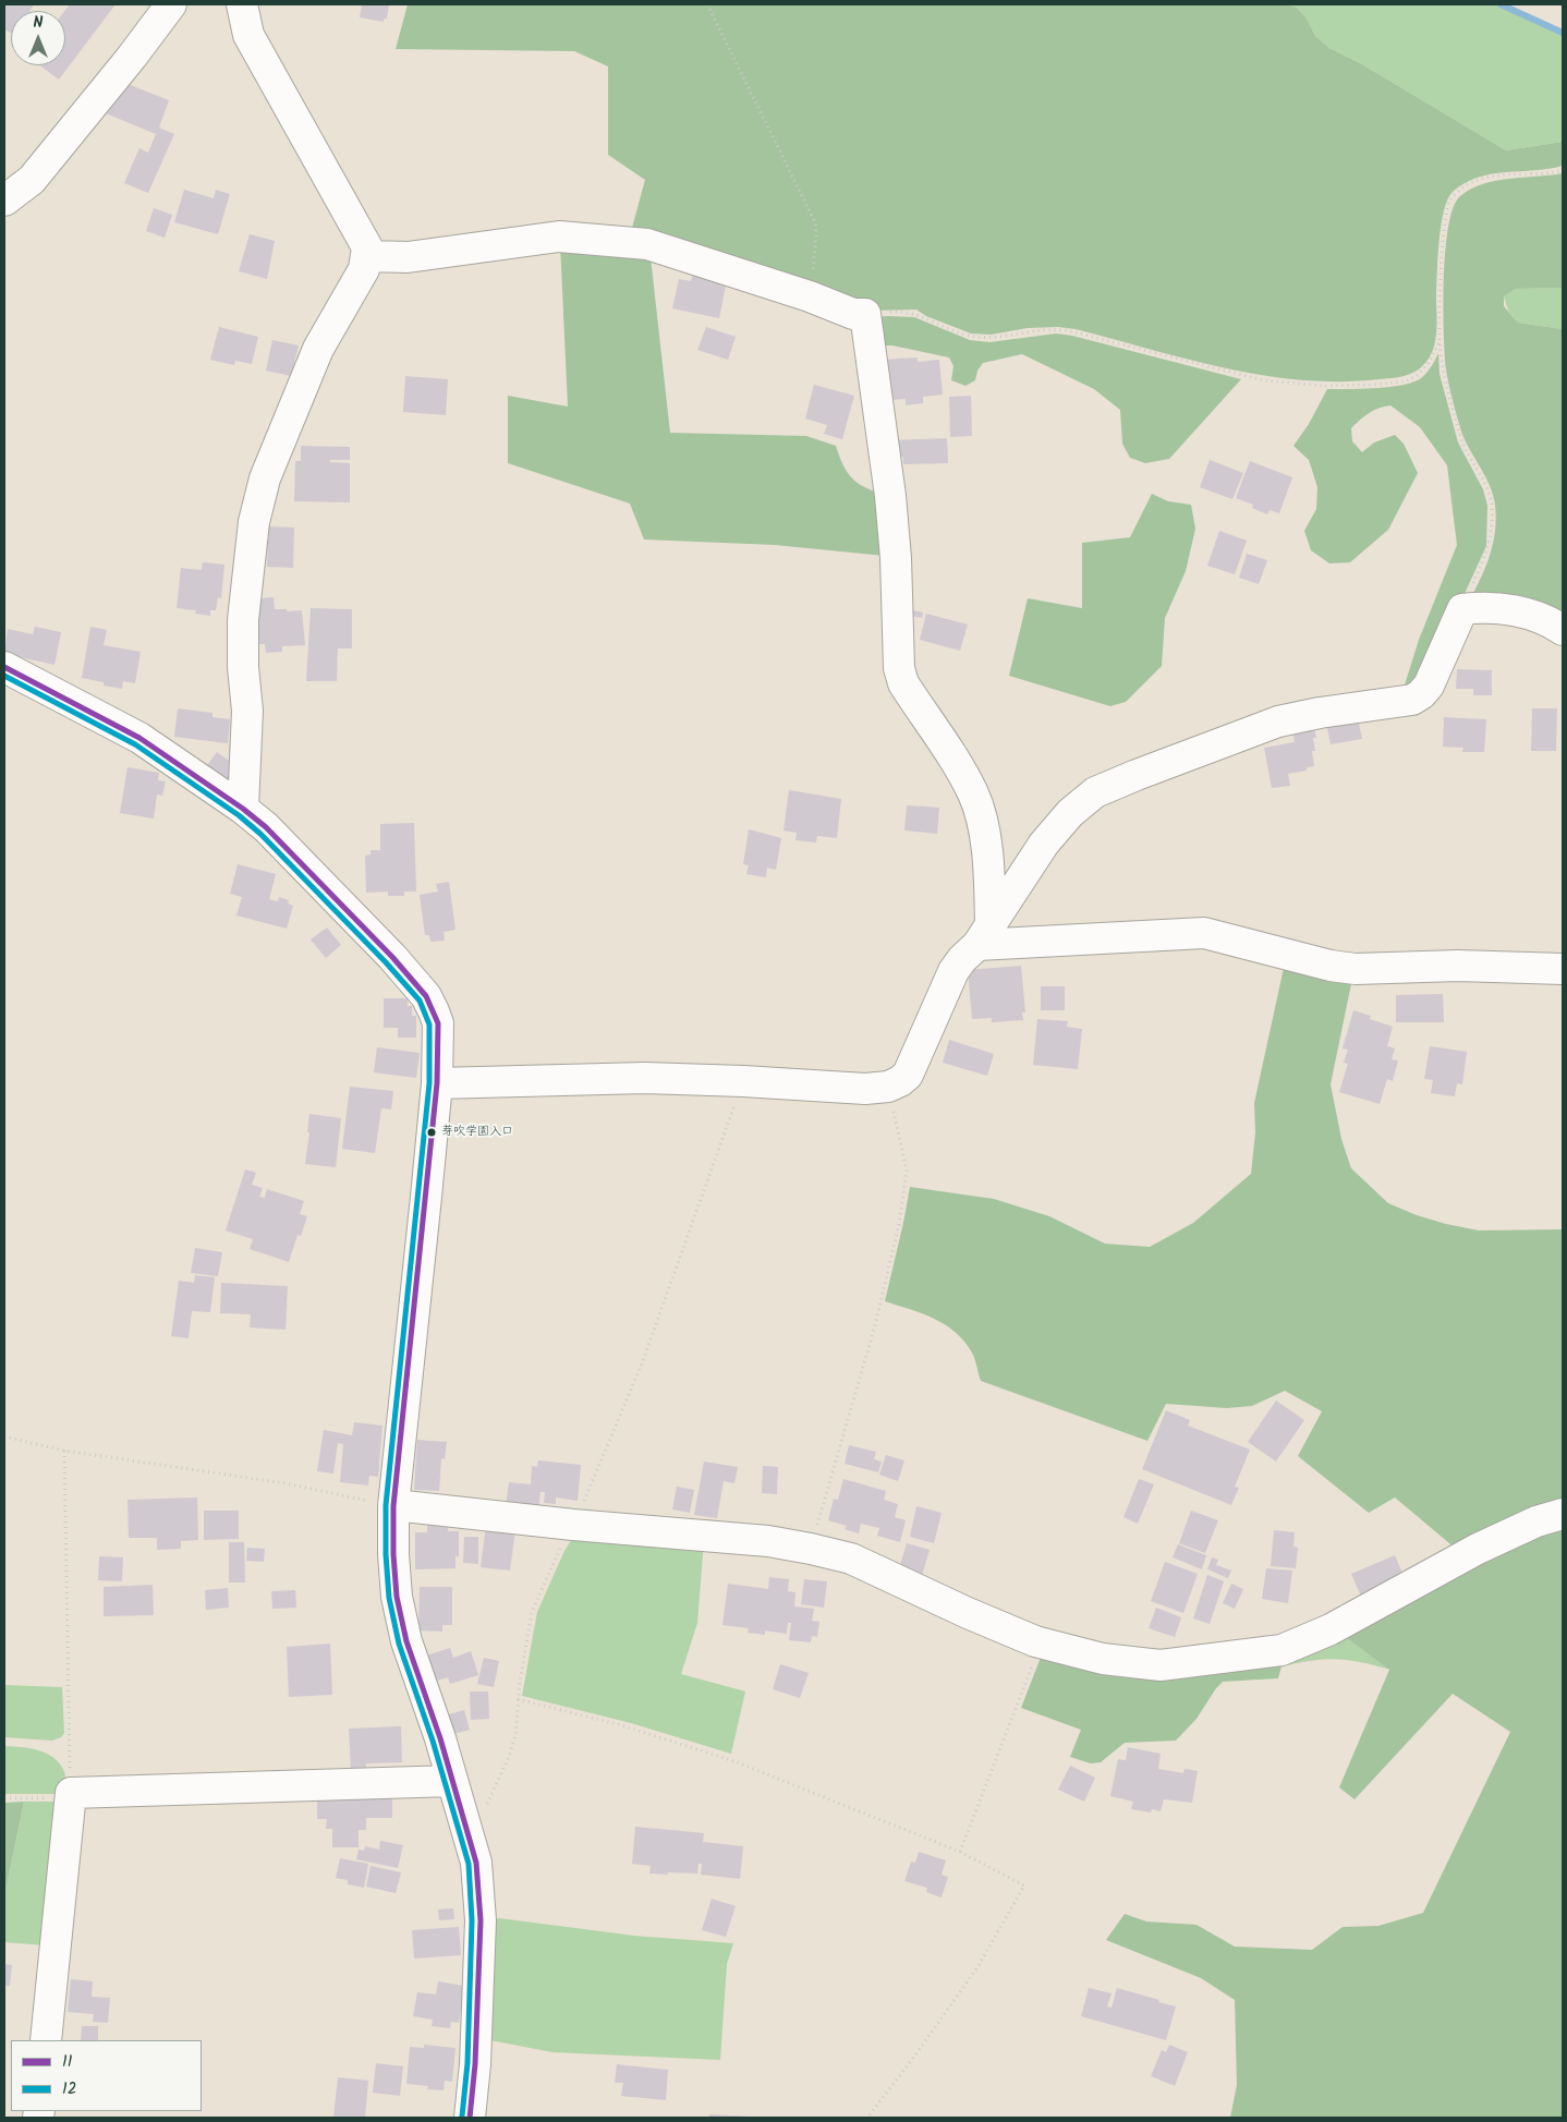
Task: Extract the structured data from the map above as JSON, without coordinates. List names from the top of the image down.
{
  "places": ["芽吹学園入口"],
  "lines": ["transit line 11", "transit line 12"],
  "legend": ["11", "12"],
  "north": "top"
}
